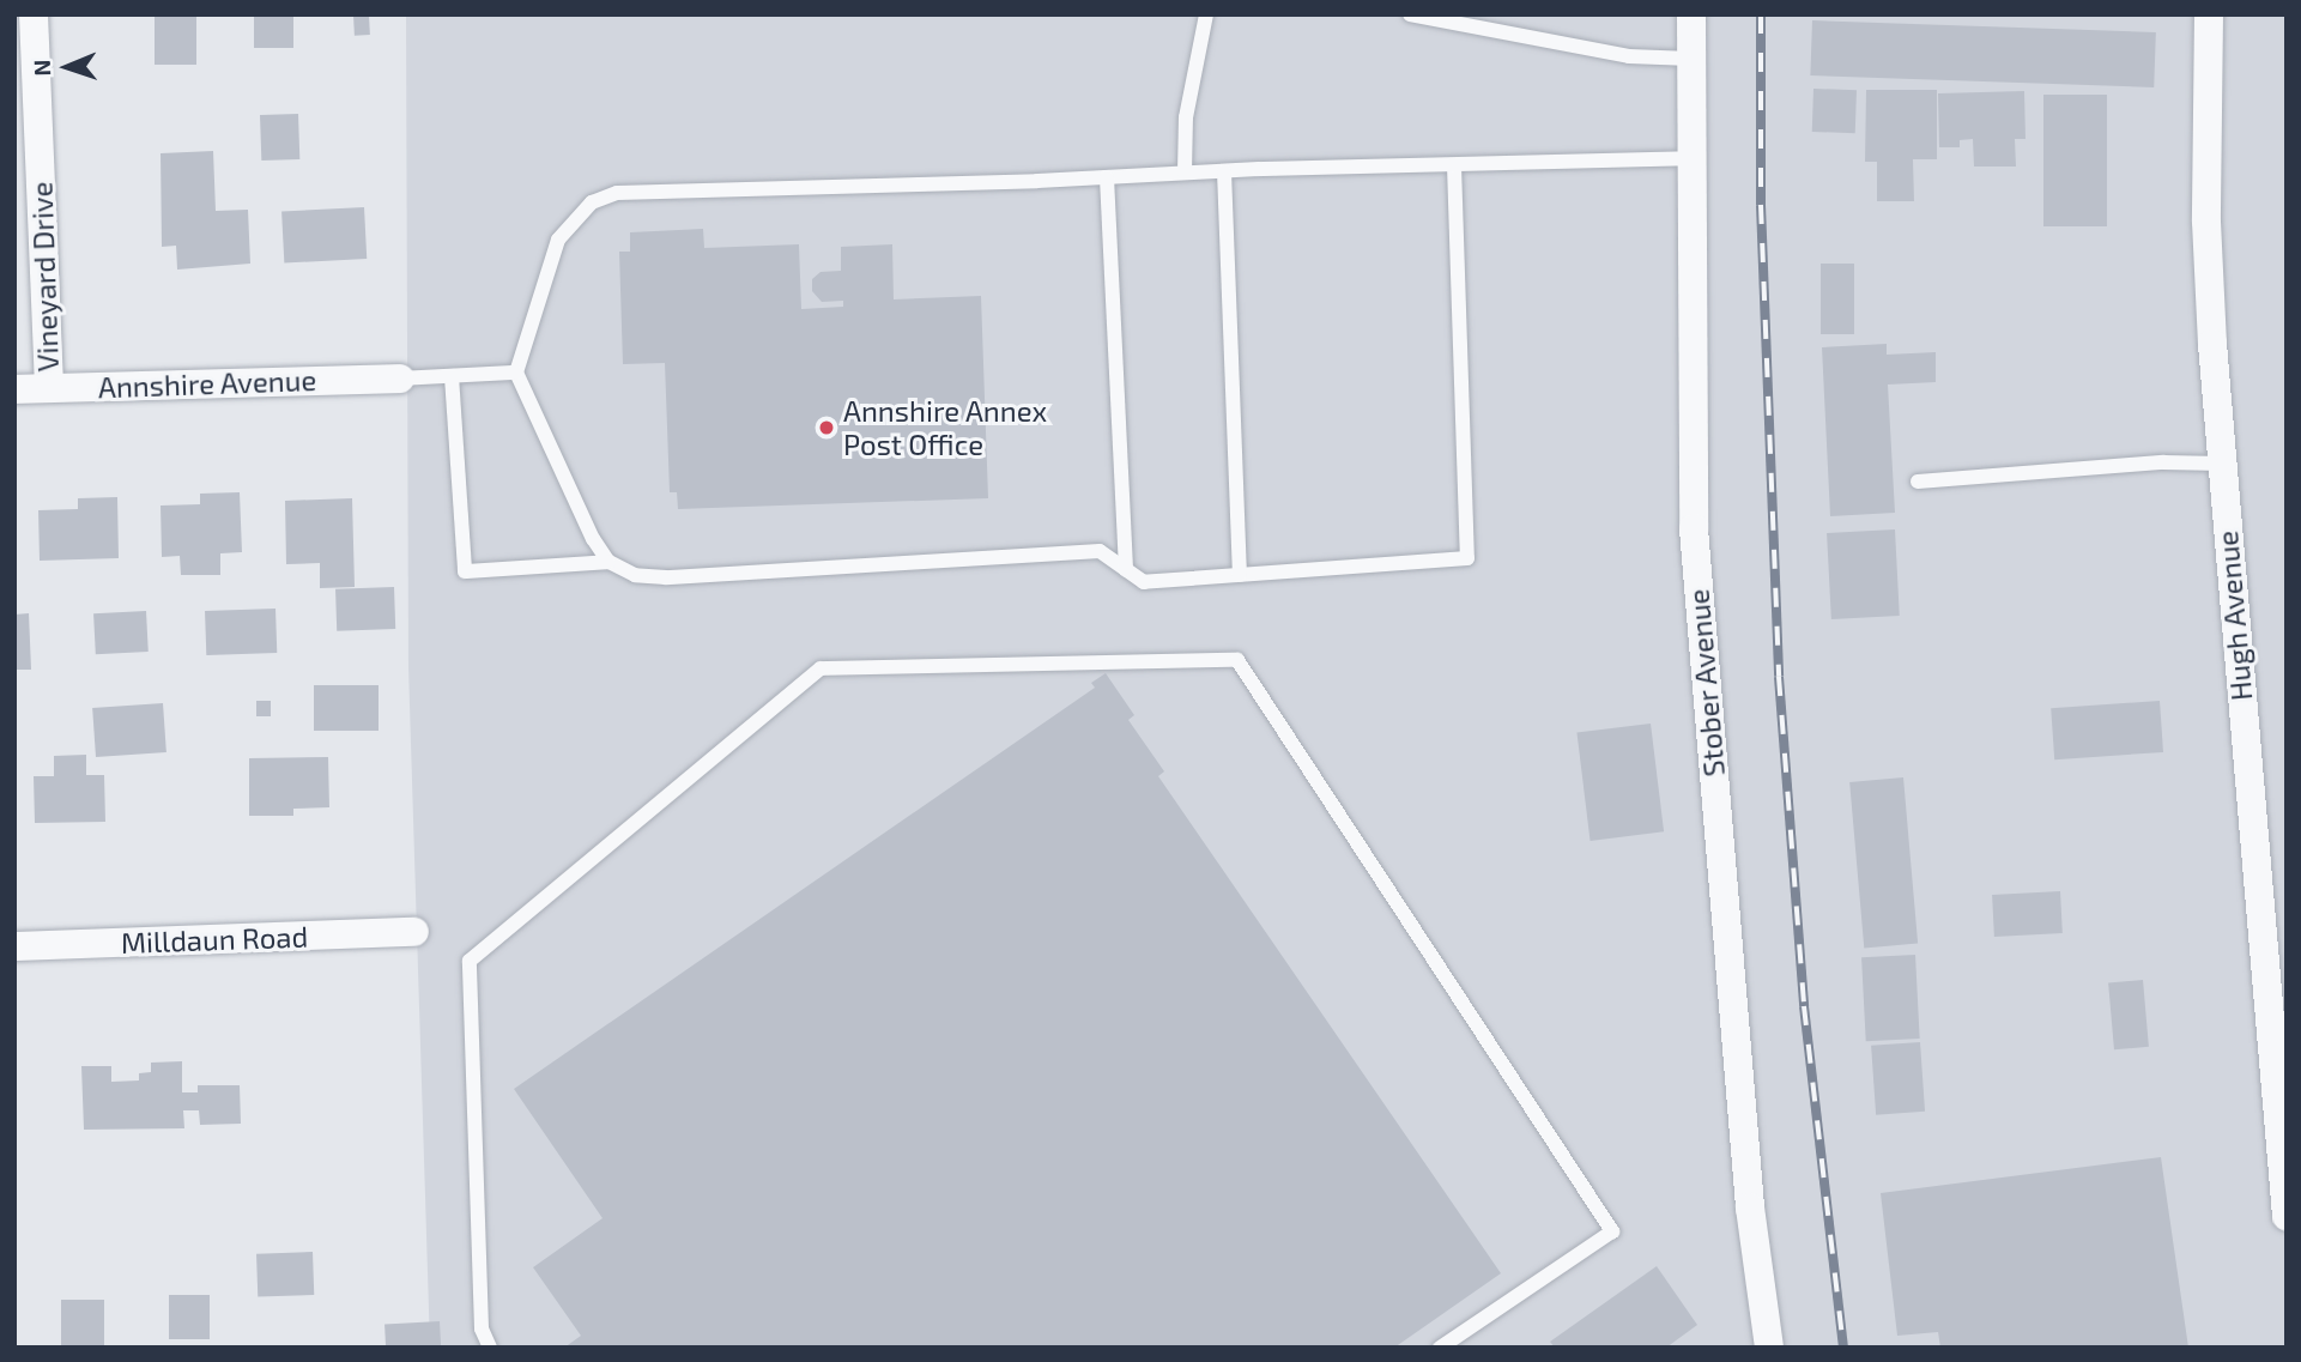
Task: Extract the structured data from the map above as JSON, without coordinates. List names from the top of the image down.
{
  "streets": {
    "street": [
      "Vineyard Drive",
      "Annshire Avenue",
      "Hugh Avenue",
      "Stober Avenue",
      "Milldaun Road"
    ]
  },
  "crossings": [
    ["Vineyard Drive", "Annshire Avenue"]
  ],
  "places": ["Annshire Annex Post Office"],
  "north": "left"
}
